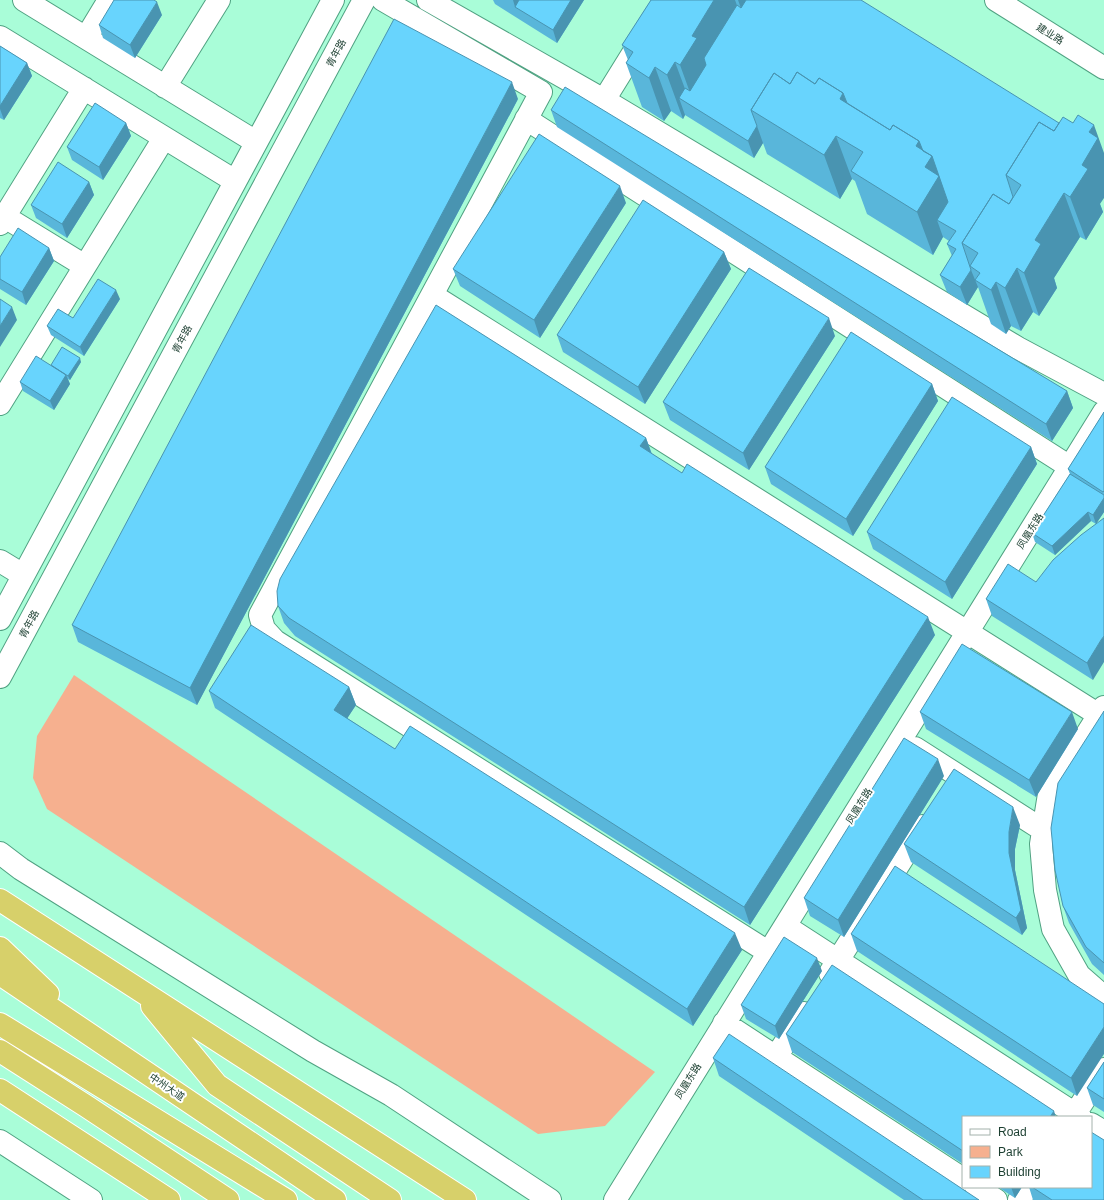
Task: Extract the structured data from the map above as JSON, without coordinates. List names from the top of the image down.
{
  "streets": {
    "highway": ["中州大道"],
    "street": ["建业路", "青年路", "凤凰东路"]
  },
  "legend": ["Road", "Park", "Building"]
}
